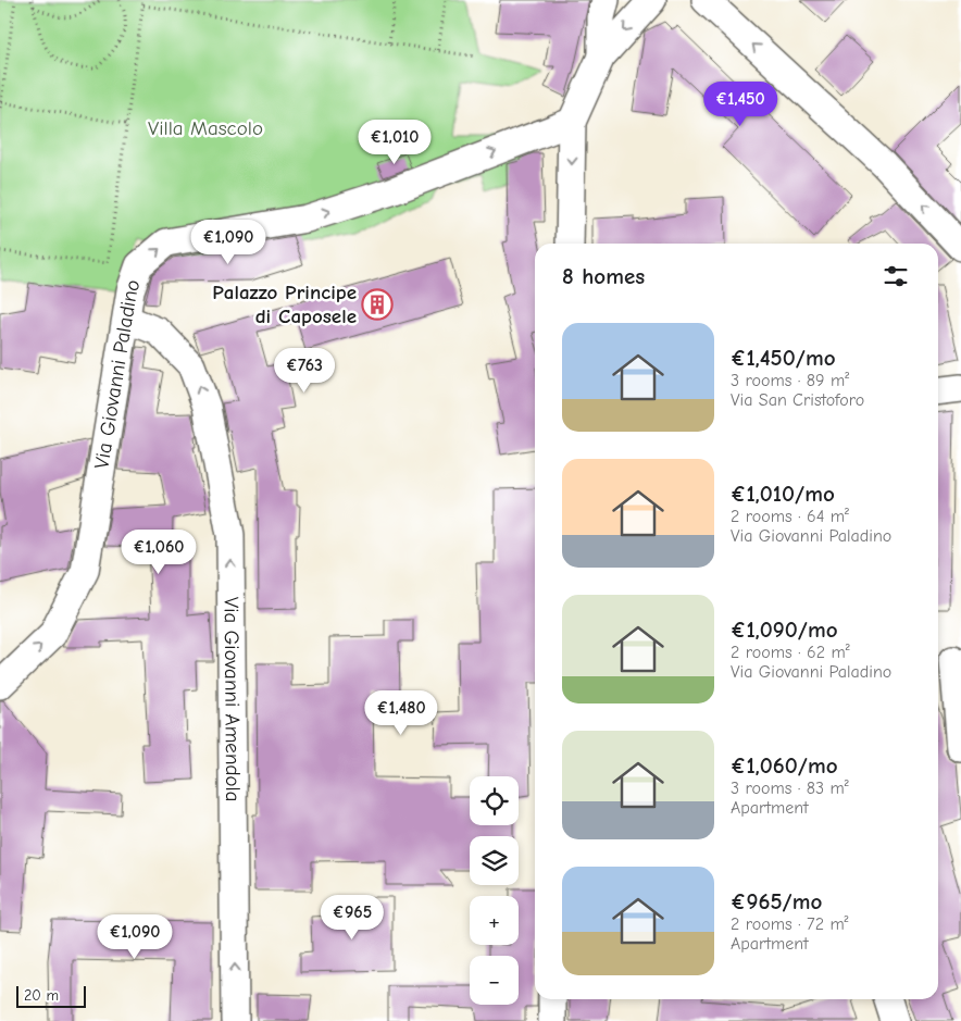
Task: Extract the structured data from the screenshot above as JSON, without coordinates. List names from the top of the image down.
{
  "streets": {
    "street": ["Via Giovanni Paladino", "Via Giovanni Amendola"]
  },
  "crossings": [
    ["Via Giovanni Paladino", "Via Giovanni Amendola"]
  ],
  "one_way": ["Via Giovanni Paladino", "Via Giovanni Amendola"],
  "parks": ["Villa Mascolo"],
  "places": {
    "building": ["Palazzo Principe di Caposele"]
  },
  "scale_bar": "20 m",
  "page": {
    "price": [
      "€1,450",
      "€1,010",
      "€1,090",
      "€763",
      "€1,060",
      "€1,480",
      "€965",
      "€1,090"
    ],
    "heading": "8 homes",
    "list": [
      {
        "name": "€1,450/mo",
        "note": "3 rooms · 89 m² · Via San Cristoforo"
      },
      {
        "name": "€1,010/mo",
        "note": "2 rooms · 64 m² · Via Giovanni Paladino"
      },
      {
        "name": "€1,090/mo",
        "note": "2 rooms · 62 m² · Via Giovanni Paladino"
      },
      {
        "name": "€1,060/mo",
        "note": "3 rooms · 83 m² · Apartment"
      },
      {
        "name": "€965/mo",
        "note": "2 rooms · 72 m² · Apartment"
      }
    ],
    "map_buttons": ["+", "−"],
    "scale": "20 m"
  }
}
